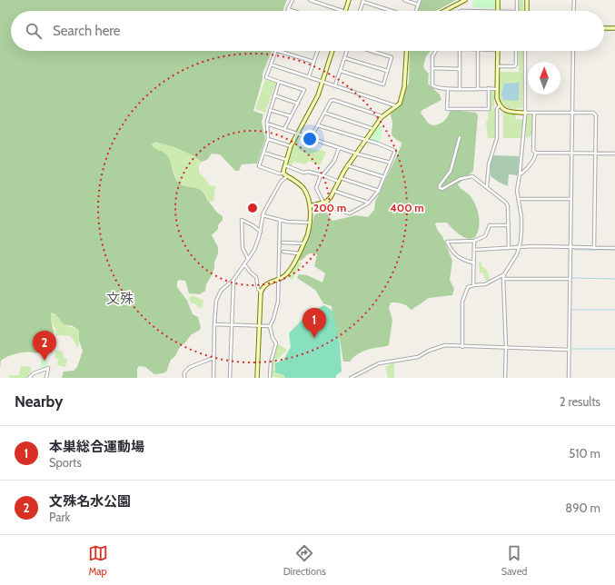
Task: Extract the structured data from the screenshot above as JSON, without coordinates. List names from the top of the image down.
{
  "districts": ["文殊"],
  "north": "top",
  "page": {
    "search": "Search here",
    "pins": ["1", "2"],
    "heading": ["Nearby", "2 results"],
    "list": [
      {
        "mark": "1",
        "name": "本巣総合運動場",
        "note": "Sports",
        "value": "510 m"
      },
      {
        "mark": "2",
        "name": "文殊名水公園",
        "note": "Park",
        "value": "890 m"
      }
    ],
    "nav": ["Map", "Directions", "Saved"]
  },
  "rings": ["200 m", "400 m"]
}
